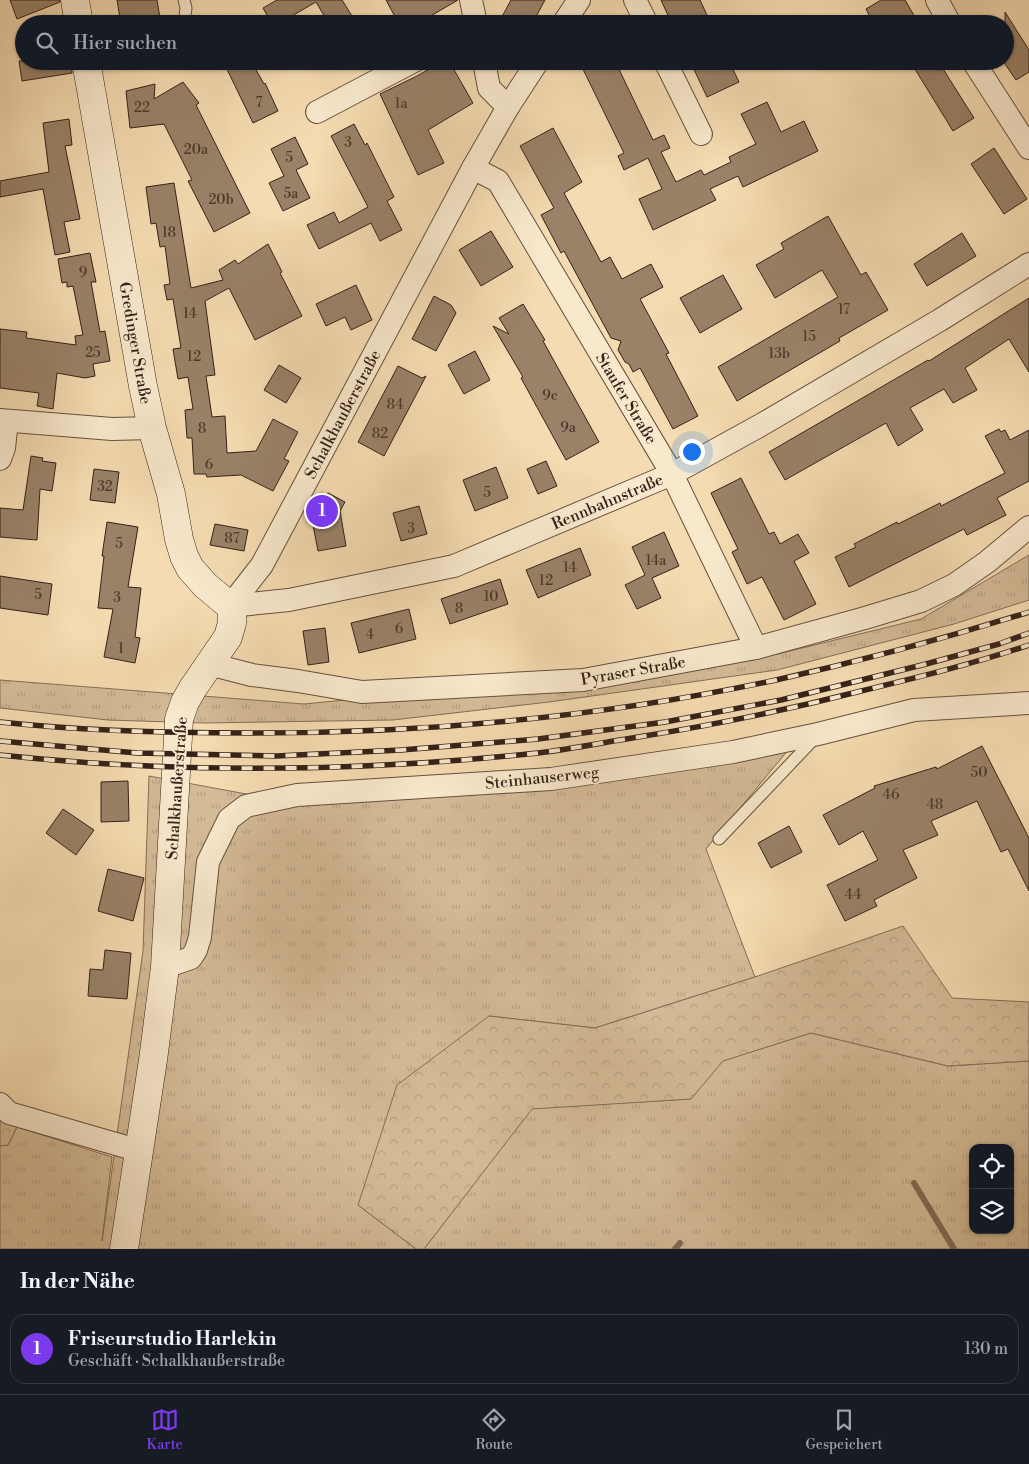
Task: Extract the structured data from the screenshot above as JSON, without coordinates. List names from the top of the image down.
{
  "streets": {
    "main road": ["Gredinger Straße", "Schalkhaußerstraße"],
    "street": [
      "Staufer Straße",
      "Rennbahnstraße",
      "Pyraser Straße",
      "Steinhauserweg"
    ]
  },
  "crossings": [
    ["Gredinger Straße", "Schalkhaußerstraße"],
    ["Gredinger Straße", "Rennbahnstraße"],
    ["Staufer Straße", "Schalkhaußerstraße"],
    ["Staufer Straße", "Rennbahnstraße"],
    ["Staufer Straße", "Pyraser Straße"],
    ["Schalkhaußerstraße", "Rennbahnstraße"],
    ["Schalkhaußerstraße", "Pyraser Straße"],
    ["Schalkhaußerstraße", "Steinhauserweg"]
  ],
  "house_numbers": [
    "7",
    "1a",
    "22",
    "3",
    "20a",
    "5",
    "5a",
    "20b",
    "18",
    "9",
    "17",
    "14",
    "15",
    "25",
    "13b",
    "12",
    "9c",
    "84",
    "9a",
    "8",
    "82",
    "6",
    "32",
    "5",
    "3",
    "87",
    "5",
    "14a",
    "14",
    "12",
    "5",
    "10",
    "3",
    "8",
    "6",
    "4",
    "1",
    "50",
    "46",
    "48",
    "44"
  ],
  "page": {
    "search": "Hier suchen",
    "pins": "1",
    "heading": "In der Nähe",
    "list": [
      {
        "mark": "1",
        "name": "Friseurstudio Harlekin",
        "note": "Geschäft · Schalkhaußerstraße",
        "value": "130 m"
      }
    ],
    "nav": ["Karte", "Route", "Gespeichert"]
  }
}
